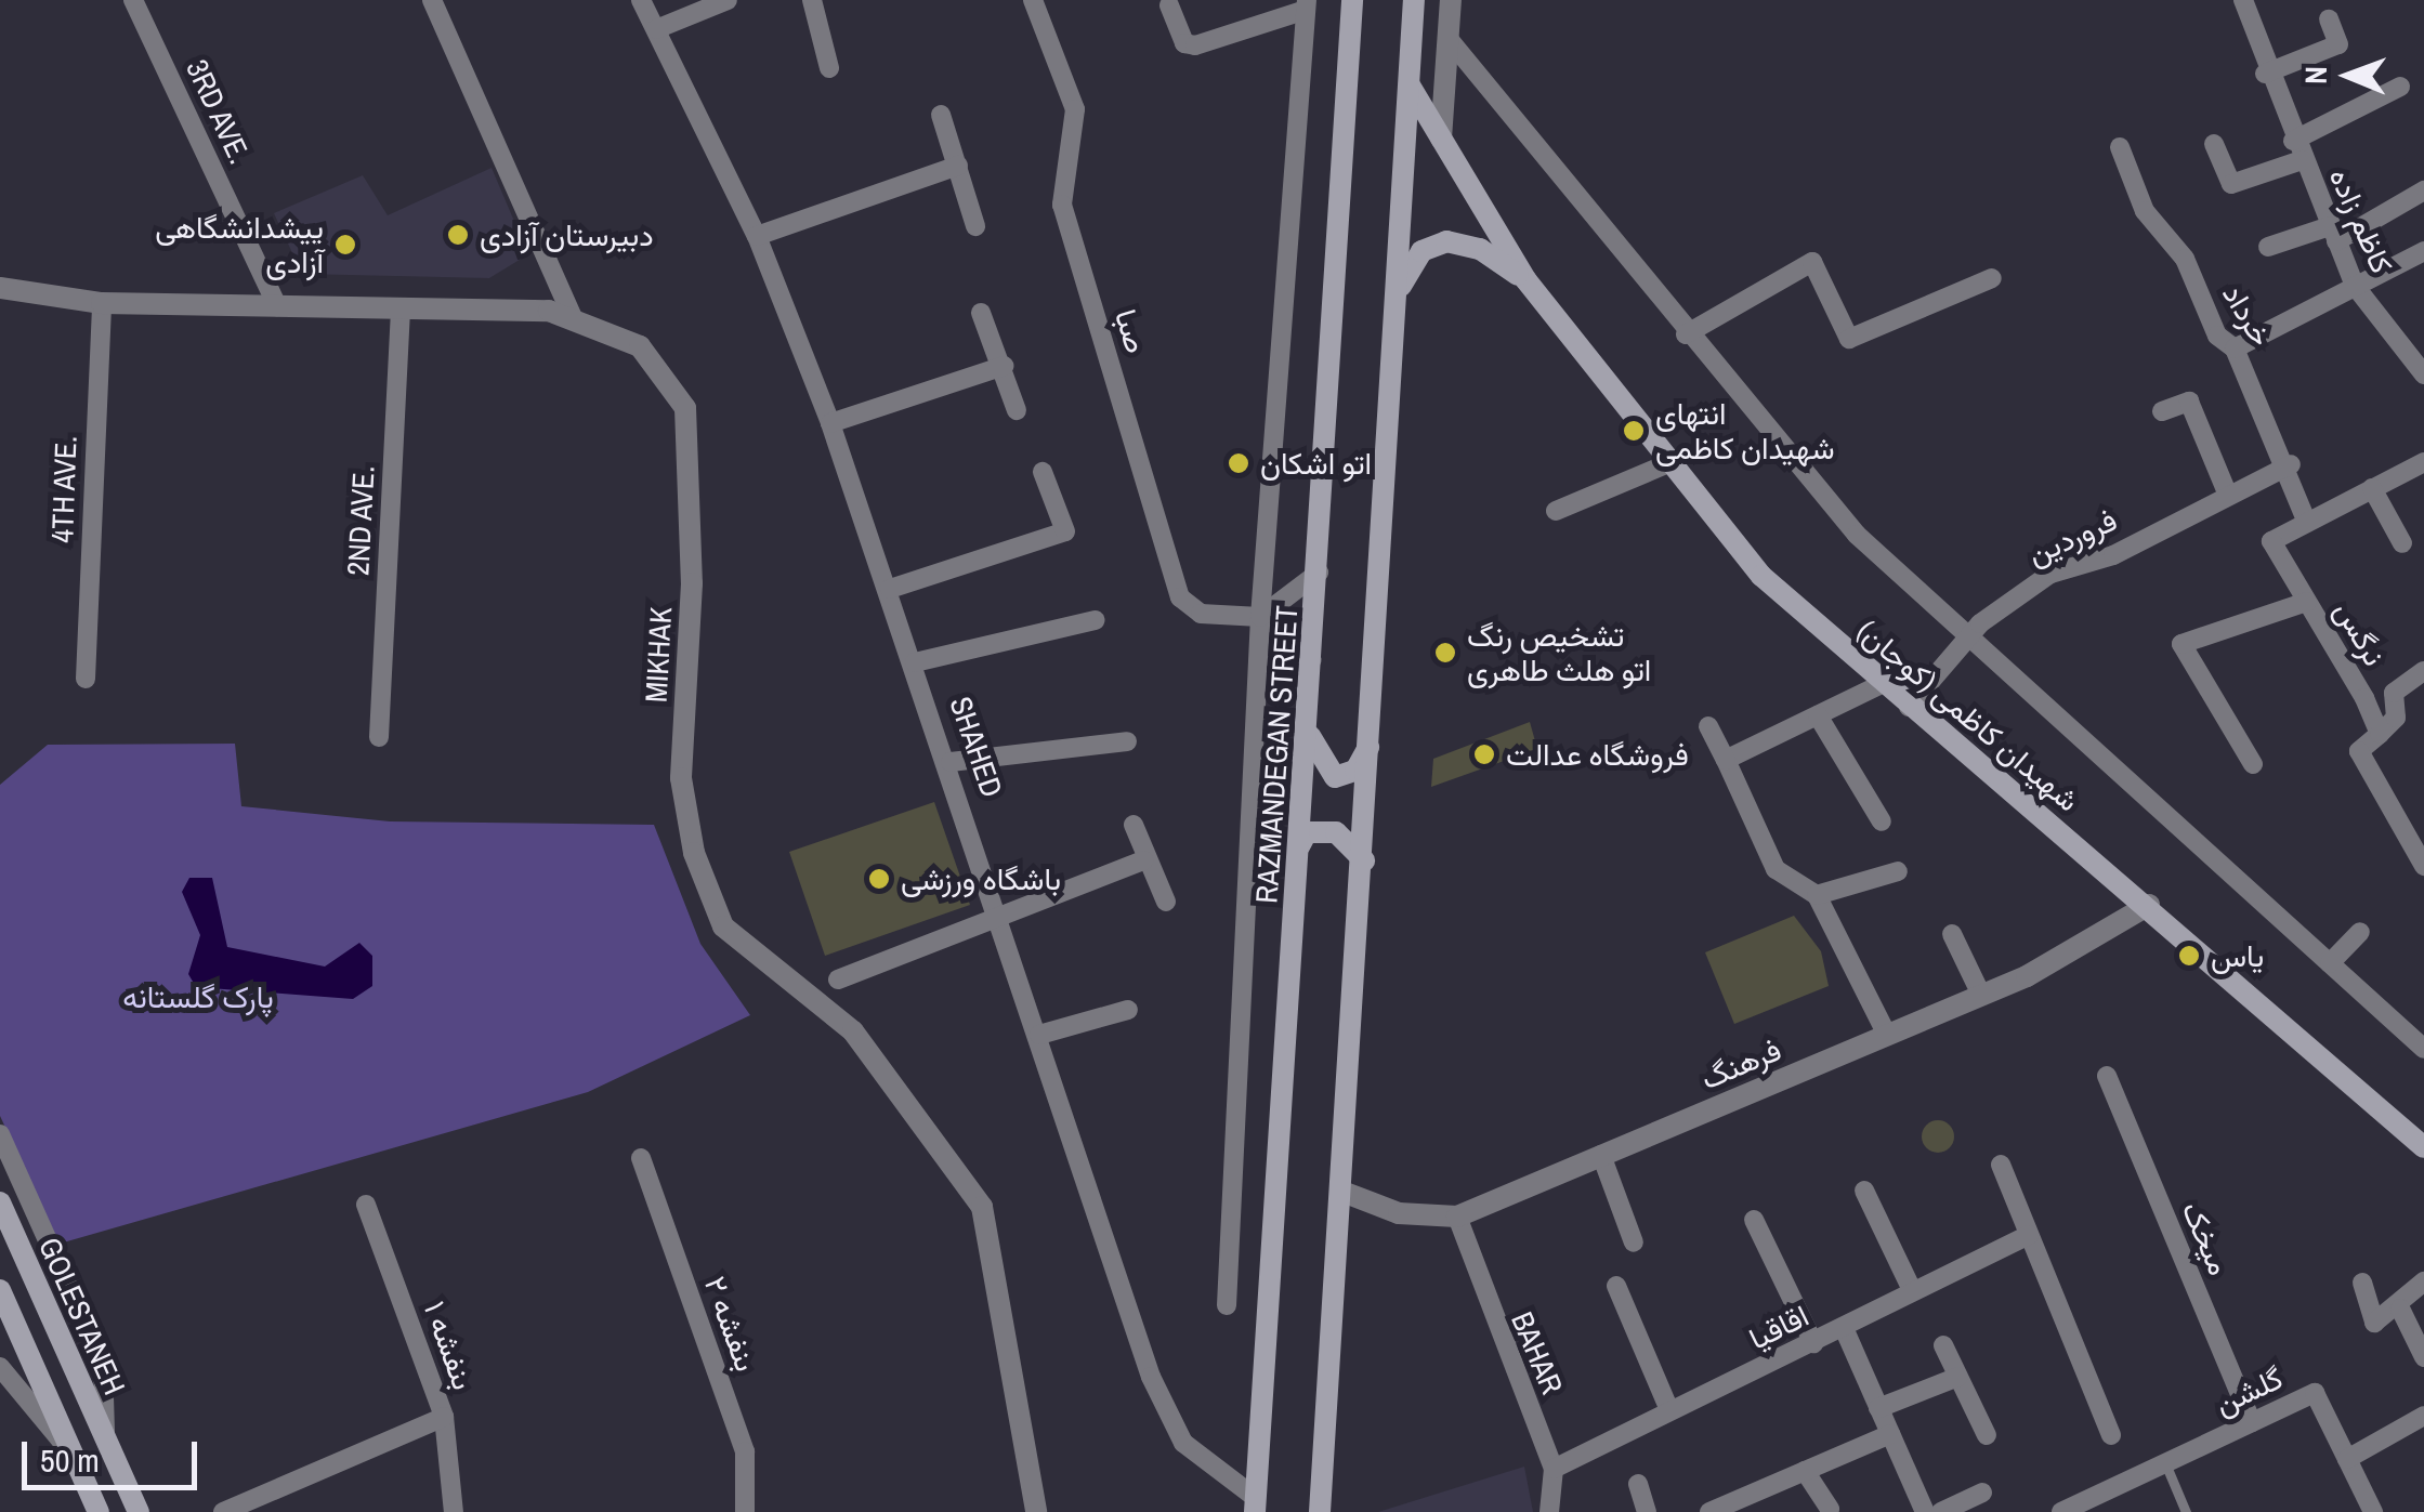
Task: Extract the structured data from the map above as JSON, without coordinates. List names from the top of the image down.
{
  "streets": {
    "main road": ["شهیدان کاظمی (کوجان)", "RAZMANDEGAN STREET", "GOLESTANEH"],
    "street": [
      "3RD AVE.",
      "کاظم زاده",
      "خرداد",
      "صبا",
      "4TH AVE.",
      "2ND AVE.",
      "فروردین",
      "نرگس",
      "MIKHAK",
      "SHAHED",
      "فرهنگ",
      "میخک",
      "بنفشه ۲",
      "اقاقیا",
      "بنفشه ۱",
      "BAHAR",
      "گلشن"
    ]
  },
  "crossings": [
    ["3RD AVE.", "MIKHAK"],
    ["خرداد", "فروردین"],
    ["خرداد", "نرگس"],
    ["4TH AVE.", "MIKHAK"],
    ["2ND AVE.", "MIKHAK"],
    ["فروردین", "شهیدان کاظمی (کوجان)"],
    ["شهیدان کاظمی (کوجان)", "فرهنگ"],
    ["SHAHED", "RAZMANDEGAN STREET"],
    ["فرهنگ", "BAHAR"],
    ["میخک", "گلشن"],
    ["اقاقیا", "BAHAR"]
  ],
  "parks": ["پارک گلستانه"],
  "places": [
    "دبیرستان آزادی",
    "پیشدانشگاهی آزادی",
    "انتهای شهیدان کاظمی",
    "اتو اشکان",
    "تشخیص رنگ اتو هلث طاهری",
    "فروشگاه عدالت",
    "باشگاه ورزشی",
    "یاس"
  ],
  "scale_bar": "50 m",
  "north": "left"
}
